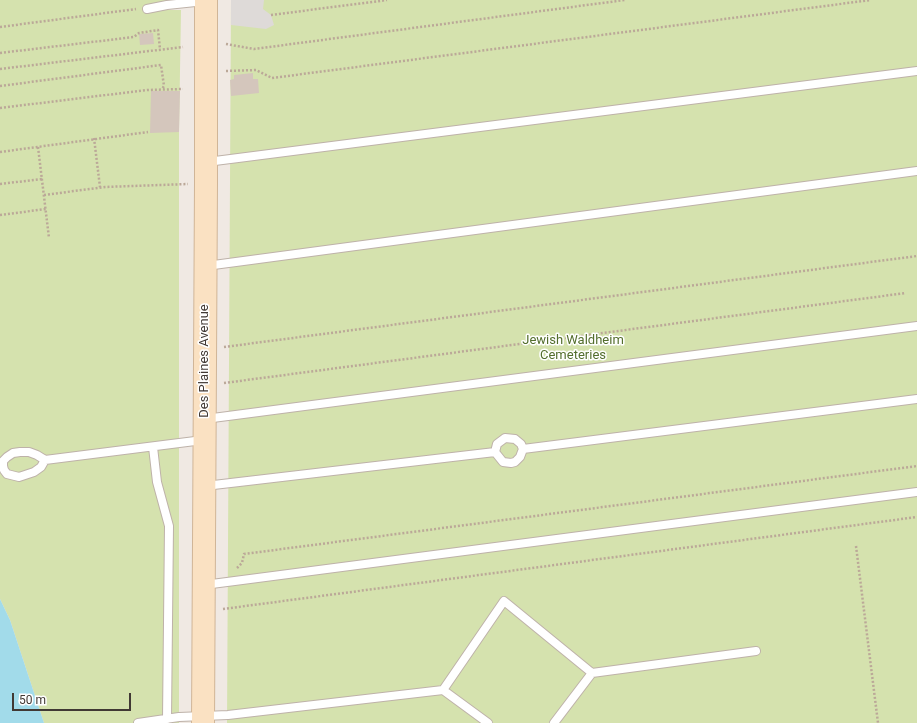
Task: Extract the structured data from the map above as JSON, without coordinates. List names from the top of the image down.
{
  "streets": {
    "main road": ["Des Plaines Avenue"]
  },
  "parks": ["Jewish Waldheim Cemeteries"],
  "scale_bar": "50 m"
}
